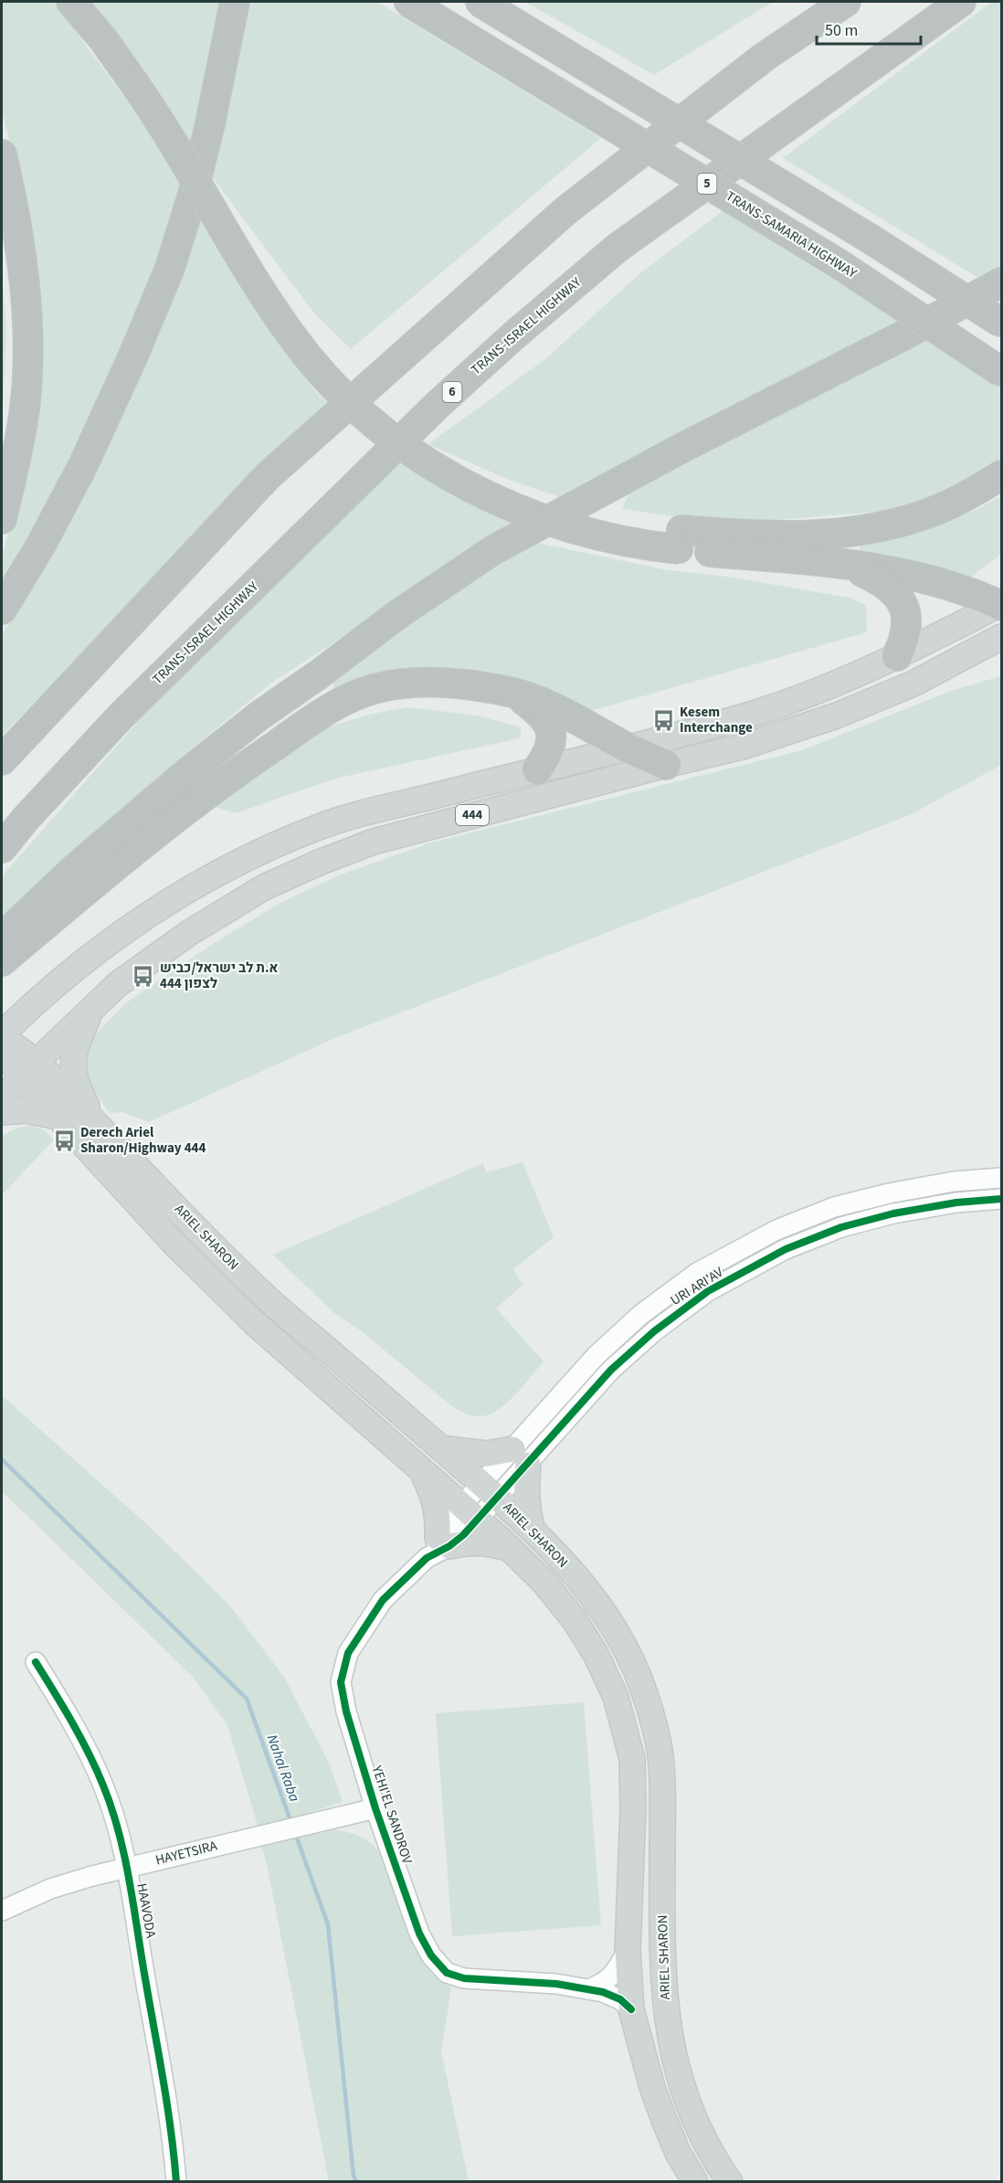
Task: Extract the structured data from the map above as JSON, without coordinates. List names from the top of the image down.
{
  "streets": {
    "highway": [
      "5",
      "TRANS-SAMARIA HIGHWAY",
      "TRANS-ISRAEL HIGHWAY",
      "6"
    ],
    "main road": ["444", "ARIEL SHARON"],
    "street": [
      "URI ARI'AV",
      "YEHI'EL SANDROV",
      "HAYETSIRA",
      "HAAVODA"
    ]
  },
  "crossings": [
    ["444", "ARIEL SHARON"],
    ["ARIEL SHARON", "URI ARI'AV"],
    ["ARIEL SHARON", "YEHI'EL SANDROV"],
    ["URI ARI'AV", "YEHI'EL SANDROV"],
    ["YEHI'EL SANDROV", "HAYETSIRA"],
    ["HAYETSIRA", "HAAVODA"]
  ],
  "water": ["Nahal Raba"],
  "places": {
    "bus stop": ["Kesem Interchange", "א.ת לב ישראל/כביש 444 לצפון", "Derech Ariel Sharon/Highway 444"]
  },
  "scale_bar": "50 m"
}
